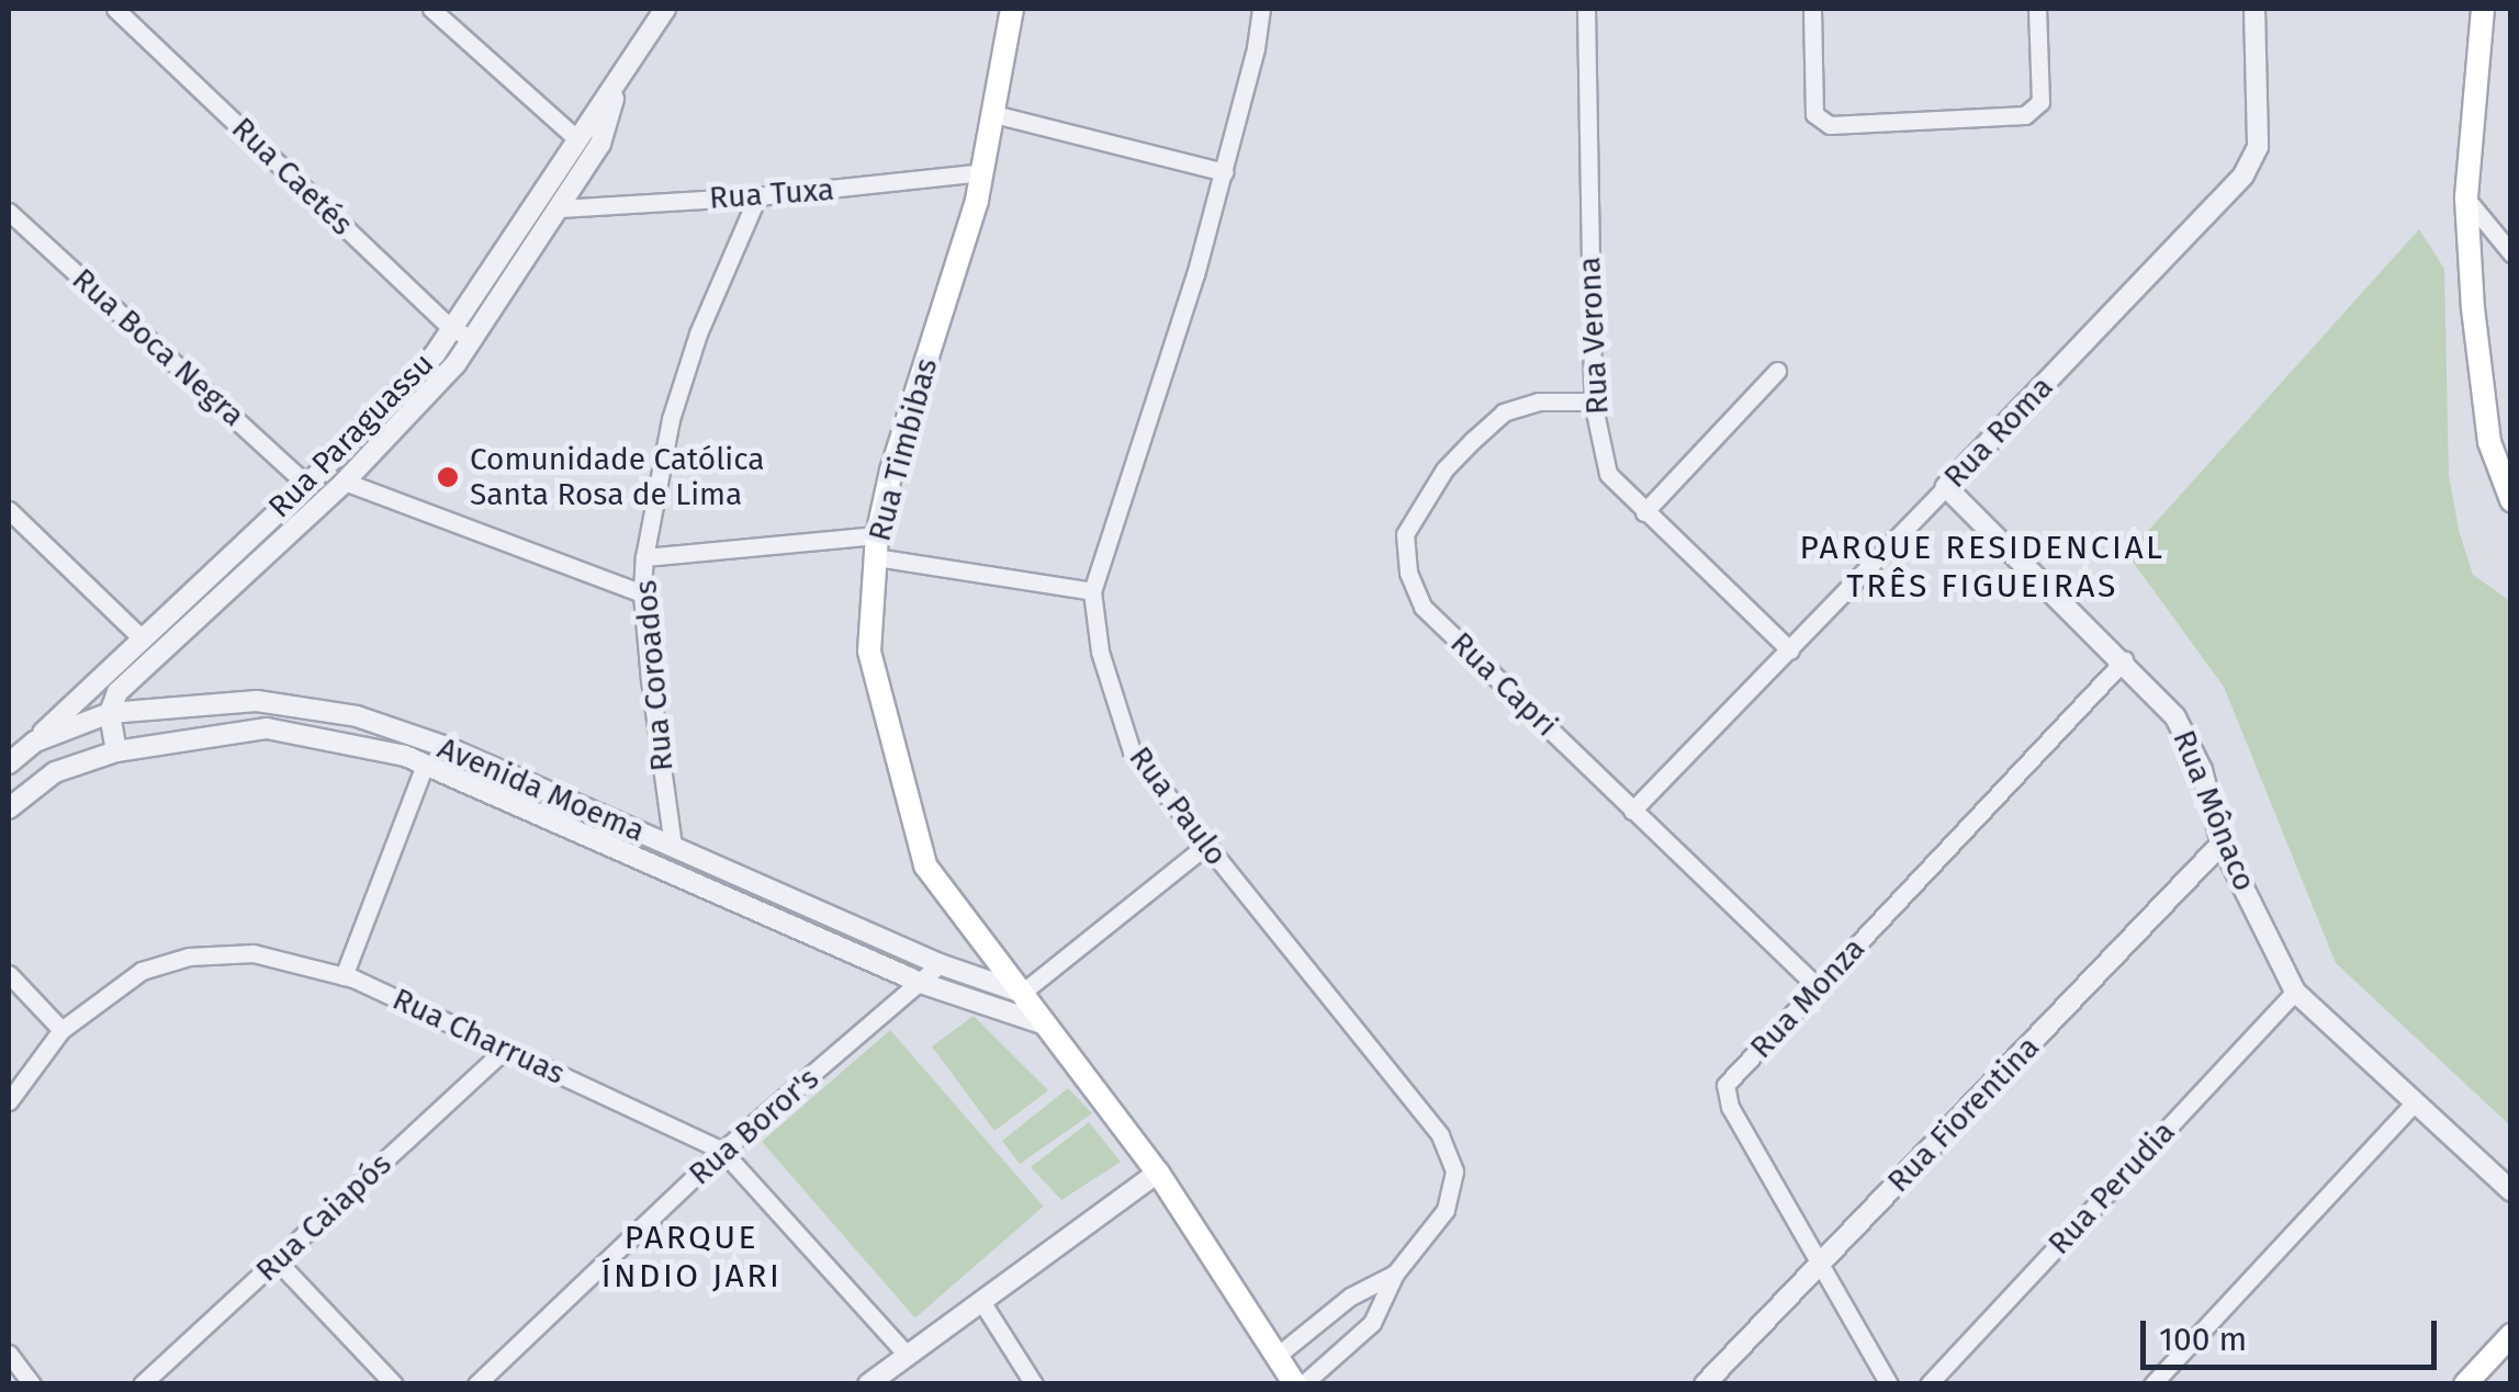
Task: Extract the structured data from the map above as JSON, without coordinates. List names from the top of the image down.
{
  "streets": {
    "main road": ["Rua Timbibas"],
    "street": [
      "Rua Caetés",
      "Rua Tuxa",
      "Rua Verona",
      "Rua Boca Negra",
      "Rua Roma",
      "Rua Paraguassu",
      "Rua Coroados",
      "Rua Capri",
      "Avenida Moema",
      "Rua Paulo",
      "Rua Mônaco",
      "Rua Monza",
      "Rua Charruas",
      "Rua Fiorentina",
      "Rua Boror's",
      "Rua Perudia",
      "Rua Caiapós"
    ]
  },
  "crossings": [
    ["Rua Caetés", "Rua Paraguassu"],
    ["Rua Tuxa", "Rua Paraguassu"],
    ["Rua Tuxa", "Rua Timbibas"],
    ["Rua Tuxa", "Rua Coroados"],
    ["Rua Verona", "Rua Roma"],
    ["Rua Verona", "Rua Capri"],
    ["Rua Boca Negra", "Rua Paraguassu"],
    ["Rua Roma", "Rua Capri"],
    ["Rua Roma", "Rua Mônaco"],
    ["Rua Paraguassu", "Avenida Moema"],
    ["Rua Timbibas", "Avenida Moema"],
    ["Rua Coroados", "Avenida Moema"],
    ["Rua Capri", "Rua Monza"],
    ["Avenida Moema", "Rua Boror's"],
    ["Rua Mônaco", "Rua Monza"],
    ["Rua Mônaco", "Rua Fiorentina"],
    ["Rua Mônaco", "Rua Perudia"],
    ["Rua Monza", "Rua Fiorentina"],
    ["Rua Charruas", "Rua Boror's"],
    ["Rua Charruas", "Rua Caiapós"]
  ],
  "districts": ["PARQUE RESIDENCIAL TRÊS FIGUEIRAS", "PARQUE ÍNDIO JARI"],
  "places": ["Comunidade Católica Santa Rosa de Lima"],
  "scale_bar": "100 m"
}
